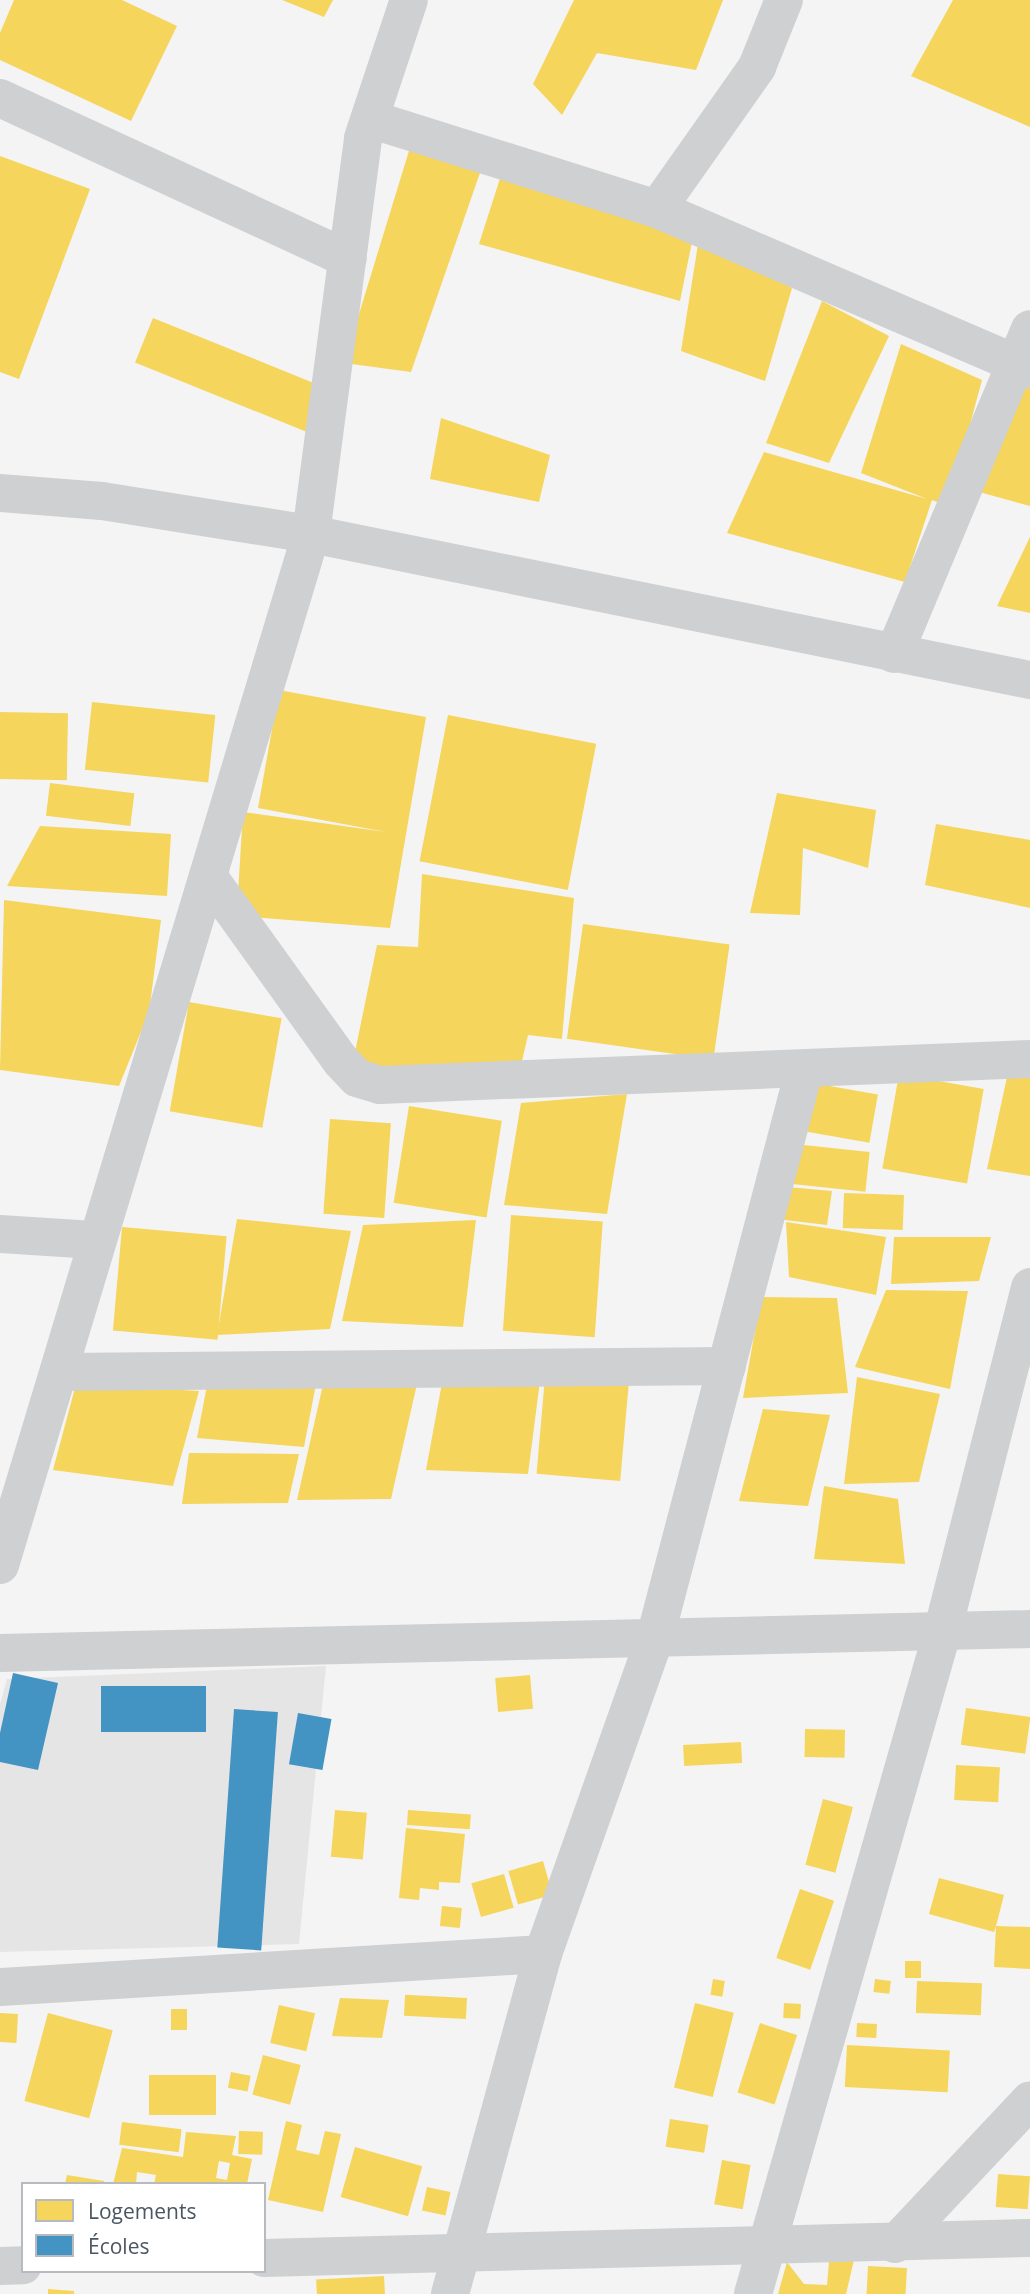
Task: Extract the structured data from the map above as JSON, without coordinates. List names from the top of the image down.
{
  "legend": ["Logements", "Écoles"]
}
